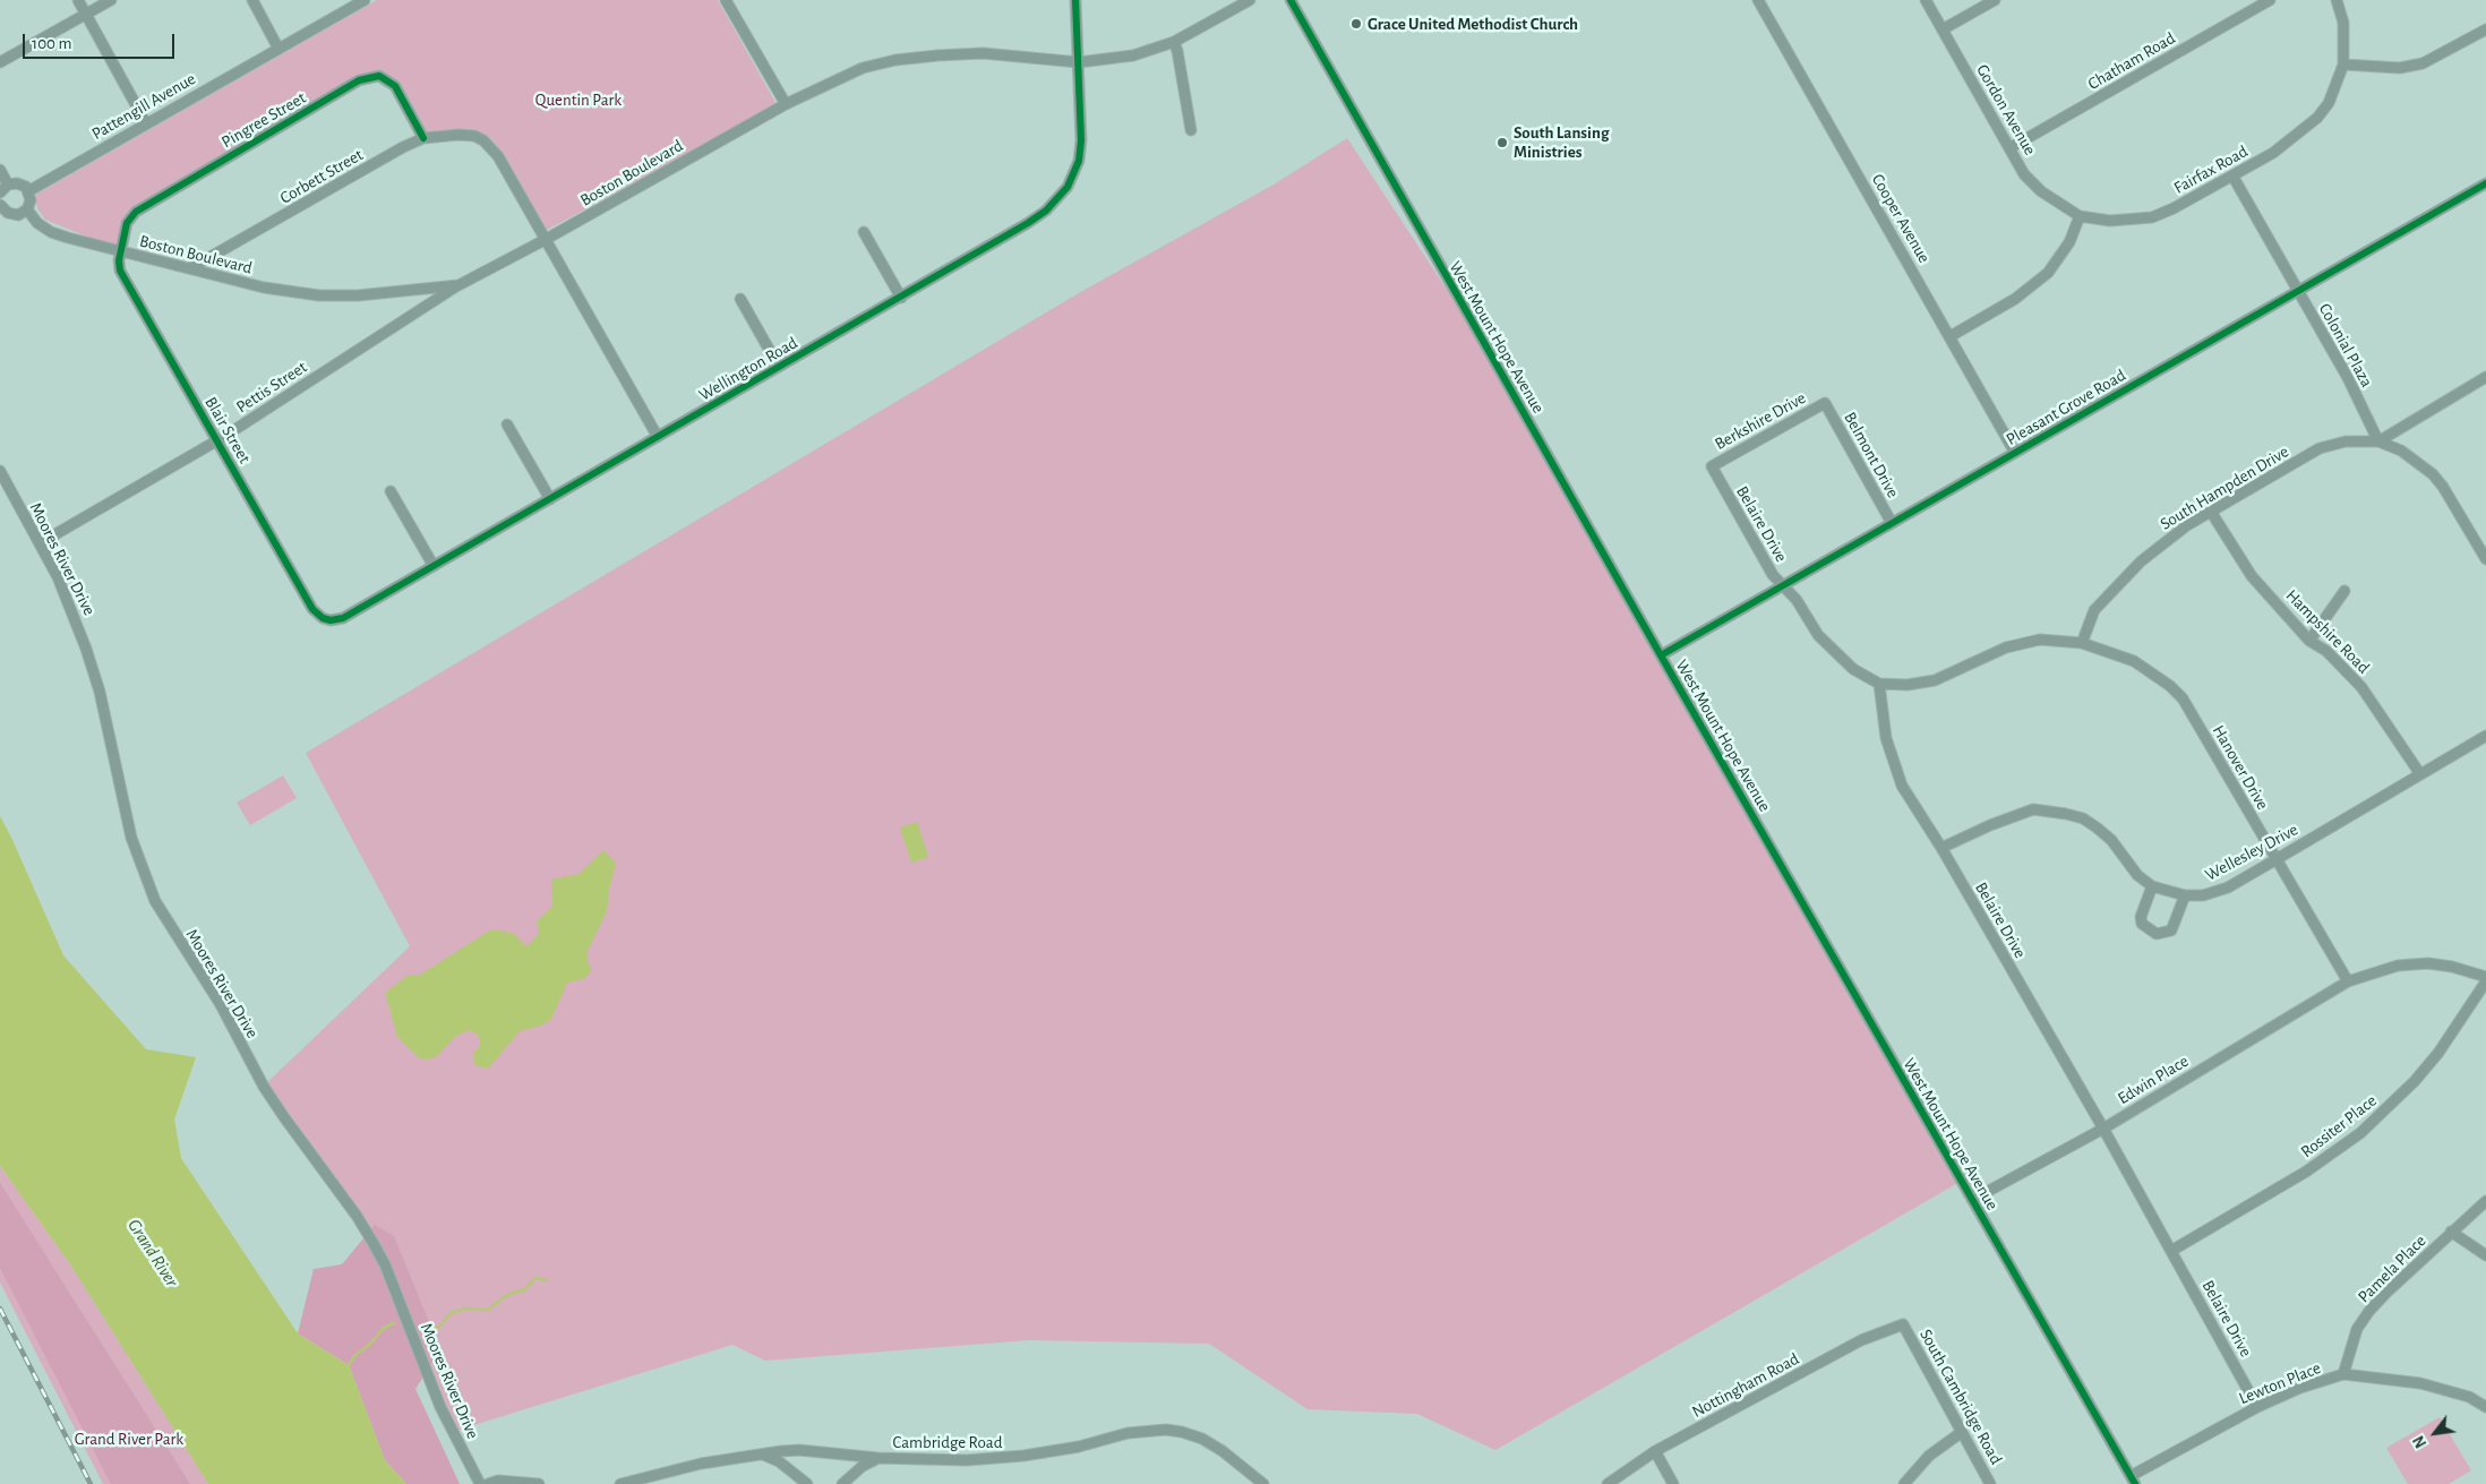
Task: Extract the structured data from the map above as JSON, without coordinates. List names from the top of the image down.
{
  "streets": {
    "street": [
      "Chatham Road",
      "Pattengill Avenue",
      "Gordon Avenue",
      "Pingree Street",
      "Fairfax Road",
      "Boston Boulevard",
      "Corbett Street",
      "Cooper Avenue",
      "West Mount Hope Avenue",
      "Colonial Plaza",
      "Wellington Road",
      "Pettis Street",
      "Pleasant Grove Road",
      "Berkshire Drive",
      "Blair Street",
      "Belmont Drive",
      "South Hampden Drive",
      "Belaire Drive",
      "Moores River Drive",
      "Hampshire Road",
      "Hanover Drive",
      "Wellesley Drive",
      "Edwin Place",
      "Rossiter Place",
      "Pamela Place",
      "Lewton Place",
      "Nottingham Road",
      "South Cambridge Road",
      "Cambridge Road"
    ]
  },
  "crossings": [
    ["Chatham Road", "Gordon Avenue"],
    ["Gordon Avenue", "Fairfax Road"],
    ["Pingree Street", "Boston Boulevard"],
    ["Pingree Street", "Corbett Street"],
    ["Pingree Street", "Blair Street"],
    ["Fairfax Road", "Colonial Plaza"],
    ["Boston Boulevard", "Corbett Street"],
    ["Boston Boulevard", "Wellington Road"],
    ["Boston Boulevard", "Pettis Street"],
    ["Boston Boulevard", "Blair Street"],
    ["Cooper Avenue", "Pleasant Grove Road"],
    ["West Mount Hope Avenue", "Pleasant Grove Road"],
    ["West Mount Hope Avenue", "Edwin Place"],
    ["West Mount Hope Avenue", "Lewton Place"],
    ["Colonial Plaza", "Pleasant Grove Road"],
    ["Colonial Plaza", "South Hampden Drive"],
    ["Wellington Road", "Blair Street"],
    ["Pettis Street", "Blair Street"],
    ["Pettis Street", "Moores River Drive"],
    ["Pleasant Grove Road", "Belmont Drive"],
    ["Pleasant Grove Road", "Belaire Drive"],
    ["Berkshire Drive", "Belmont Drive"],
    ["Berkshire Drive", "Belaire Drive"],
    ["South Hampden Drive", "Hampshire Road"],
    ["South Hampden Drive", "Hanover Drive"],
    ["Belaire Drive", "Wellesley Drive"],
    ["Belaire Drive", "Edwin Place"],
    ["Belaire Drive", "Rossiter Place"],
    ["Belaire Drive", "Lewton Place"],
    ["Hampshire Road", "Wellesley Drive"],
    ["Hanover Drive", "Wellesley Drive"],
    ["Hanover Drive", "Edwin Place"],
    ["Edwin Place", "Rossiter Place"],
    ["Pamela Place", "Lewton Place"],
    ["Nottingham Road", "South Cambridge Road"]
  ],
  "water": ["Grand River"],
  "parks": ["Quentin Park", "Grand River Park"],
  "places": ["Grace United Methodist Church", "South Lansing Ministries"],
  "scale_bar": "100 m",
  "north": "bottom left"
}
